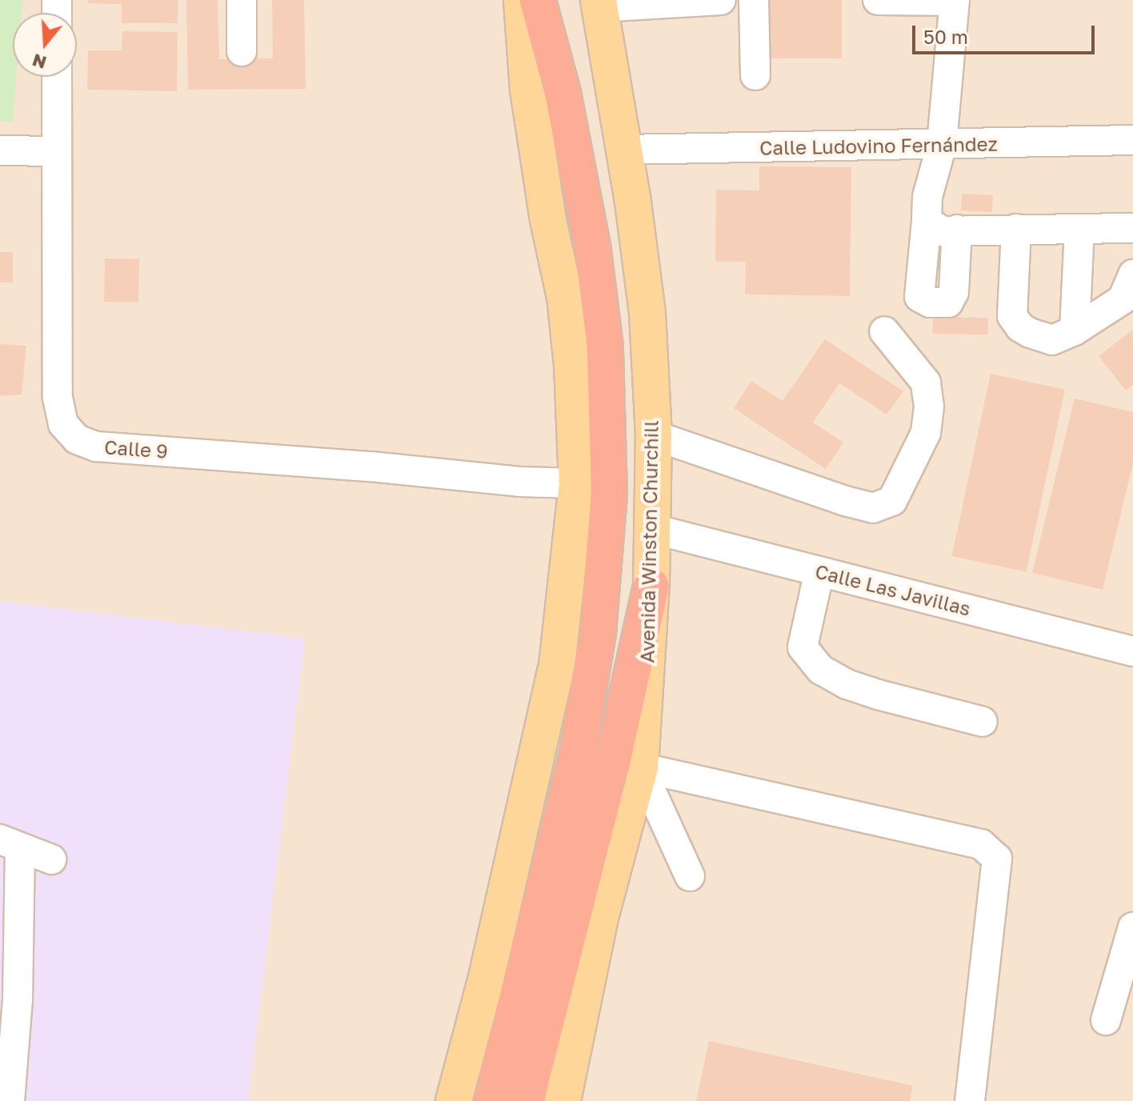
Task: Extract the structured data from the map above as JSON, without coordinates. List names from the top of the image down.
{
  "streets": {
    "main road": ["Avenida Winston Churchill"],
    "street": ["Calle Ludovino Fernández", "Calle 9", "Calle Las Javillas"]
  },
  "crossings": [
    ["Calle Ludovino Fernández", "Avenida Winston Churchill"],
    ["Avenida Winston Churchill", "Calle Las Javillas"]
  ],
  "scale_bar": "50 m",
  "north": "bottom"
}
